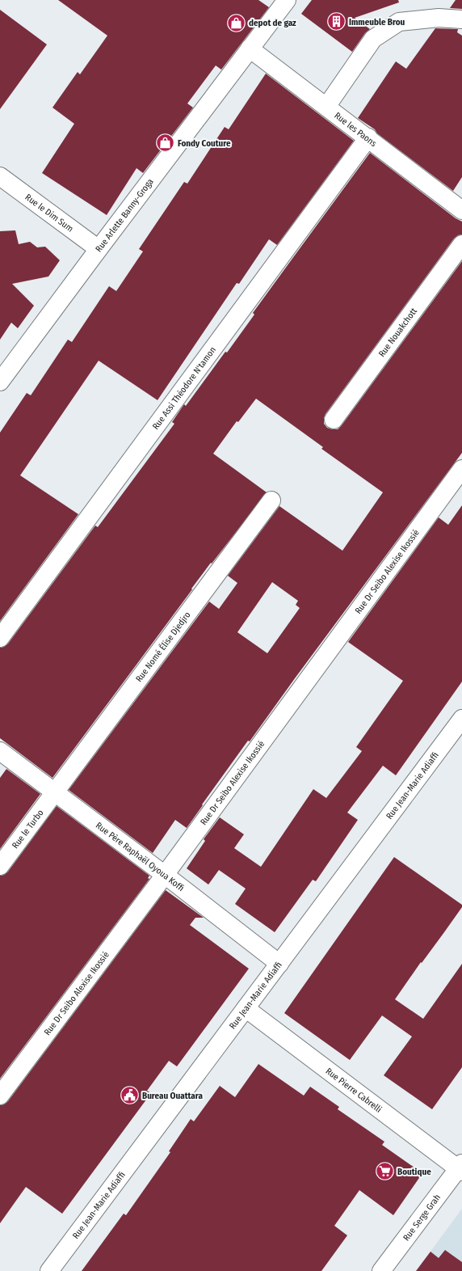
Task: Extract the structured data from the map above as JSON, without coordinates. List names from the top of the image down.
{
  "streets": {
    "street": [
      "Rue les Paons",
      "Rue le Dim Sum",
      "Rue Arlette Banny-Groga",
      "Rue Nouakchott",
      "Rue Assi Théodore N'tamon",
      "Rue Dr Seibo Alexise Ikossié",
      "Rue Nomé Élise Djedjro",
      "Rue Jean-Marie Adiaffi",
      "Rue le Turbo",
      "Rue Père Raphaël Oyoua Koffi",
      "Rue Pierre Cabrelli",
      "Rue Serge Grah"
    ]
  },
  "crossings": [
    ["Rue les Paons", "Rue Arlette Banny-Groga"],
    ["Rue les Paons", "Rue Assi Théodore N'tamon"],
    ["Rue le Dim Sum", "Rue Arlette Banny-Groga"],
    ["Rue Dr Seibo Alexise Ikossié", "Rue Père Raphaël Oyoua Koffi"],
    ["Rue Nomé Élise Djedjro", "Rue le Turbo"],
    ["Rue Nomé Élise Djedjro", "Rue Père Raphaël Oyoua Koffi"],
    ["Rue Jean-Marie Adiaffi", "Rue Père Raphaël Oyoua Koffi"],
    ["Rue Jean-Marie Adiaffi", "Rue Pierre Cabrelli"],
    ["Rue le Turbo", "Rue Père Raphaël Oyoua Koffi"],
    ["Rue Pierre Cabrelli", "Rue Serge Grah"]
  ],
  "places": {
    "building": ["Immeuble Brou"],
    "shop": ["depot de gaz", "Fondy Couture"],
    "public building": ["Bureau Ouattara"],
    "supermarket": ["Boutique"]
  }
}
